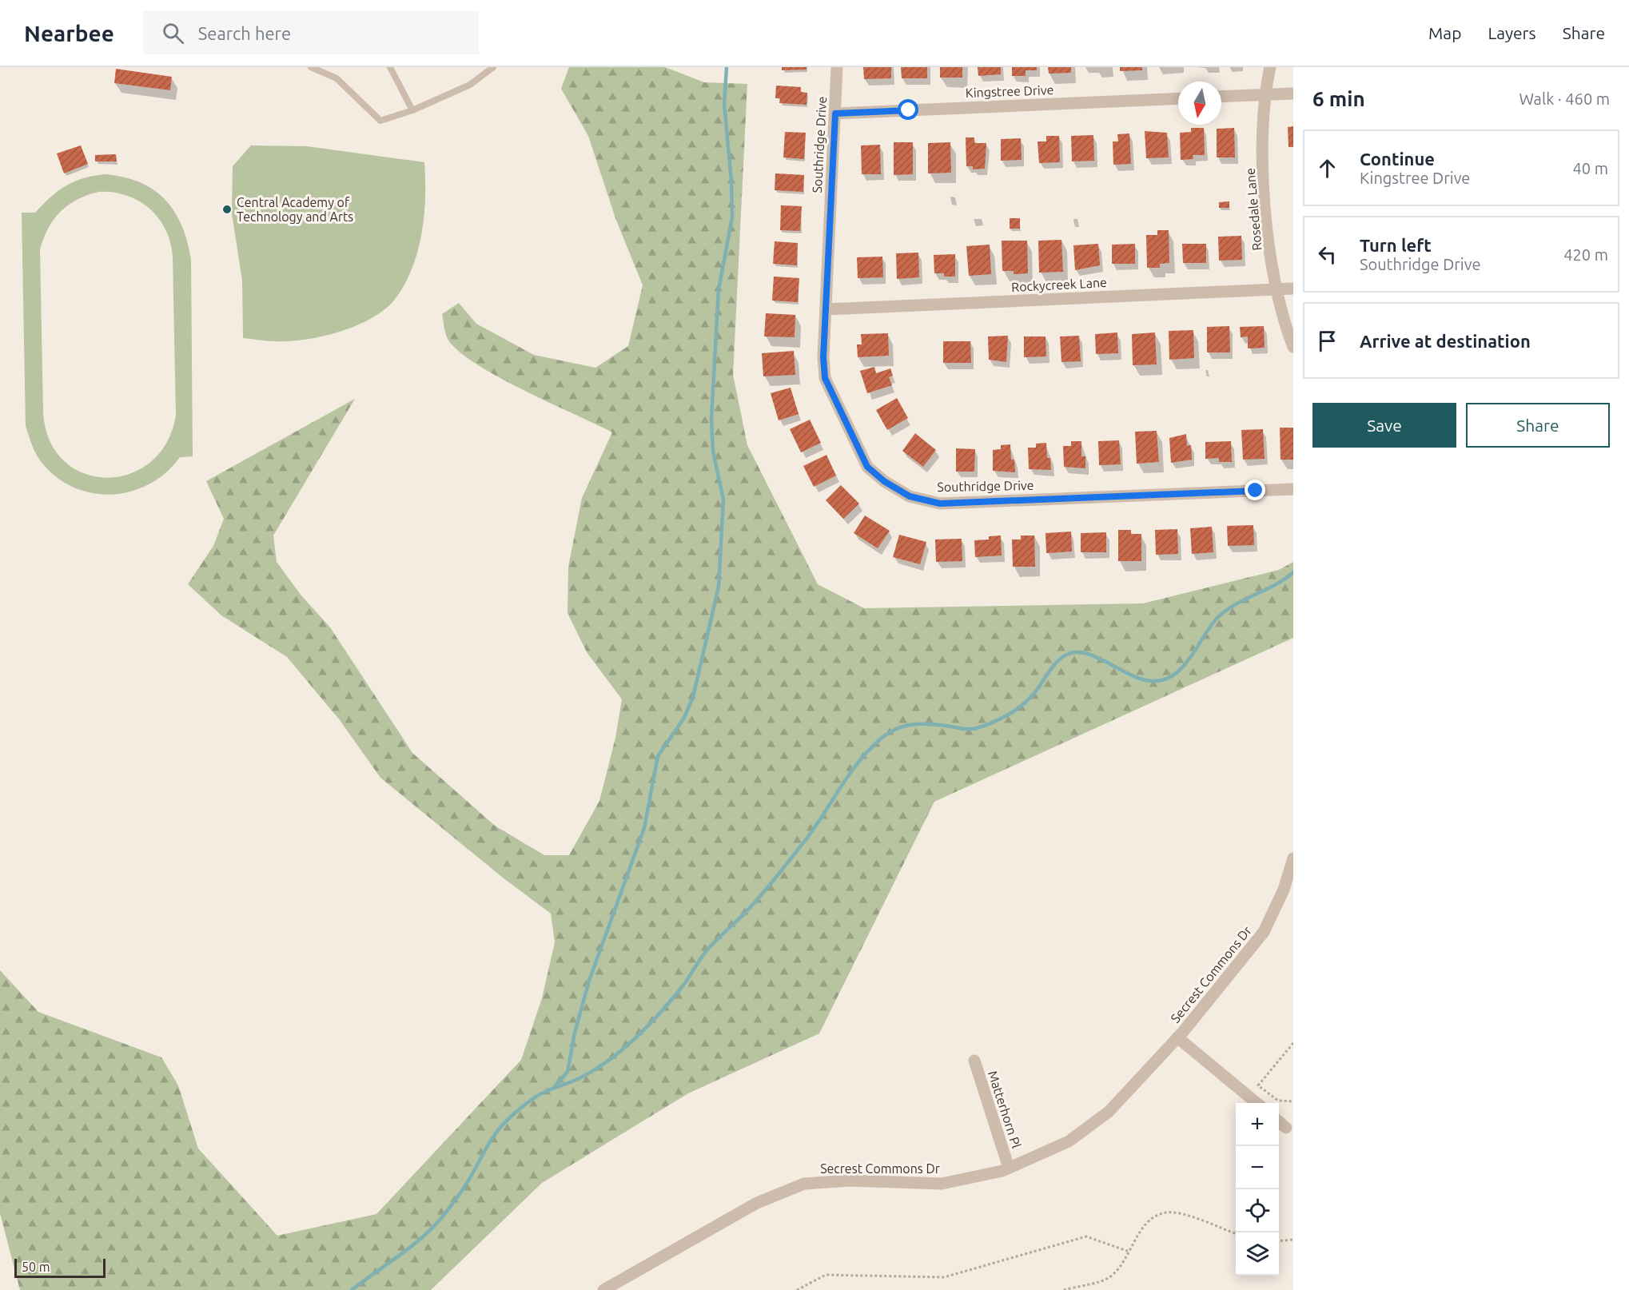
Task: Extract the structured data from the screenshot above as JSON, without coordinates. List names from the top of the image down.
{
  "streets": {
    "street": [
      "Kingstree Drive",
      "Southridge Drive",
      "Rosedale Lane",
      "Rockycreek Lane",
      "Secrest Commons Dr",
      "Matterhorn Pl"
    ]
  },
  "crossings": [
    ["Kingstree Drive", "Southridge Drive"],
    ["Southridge Drive", "Rockycreek Lane"],
    ["Rosedale Lane", "Rockycreek Lane"],
    ["Secrest Commons Dr", "Matterhorn Pl"]
  ],
  "places": ["Central Academy of Technology and Arts"],
  "scale_bar": "50 m",
  "north": "bottom",
  "page": {
    "header": "Nearbee",
    "search": "Search here",
    "nav": ["Map", "Layers", "Share"],
    "heading": ["6 min", "Walk · 460 m"],
    "list": [
      ["Continue", "Kingstree Drive", "40 m"],
      ["Turn left", "Southridge Drive", "420 m"],
      "Arrive at destination"
    ],
    "buttons": ["Save", "Share"],
    "map_buttons": ["+", "−"],
    "scale": "50 m"
  }
}
